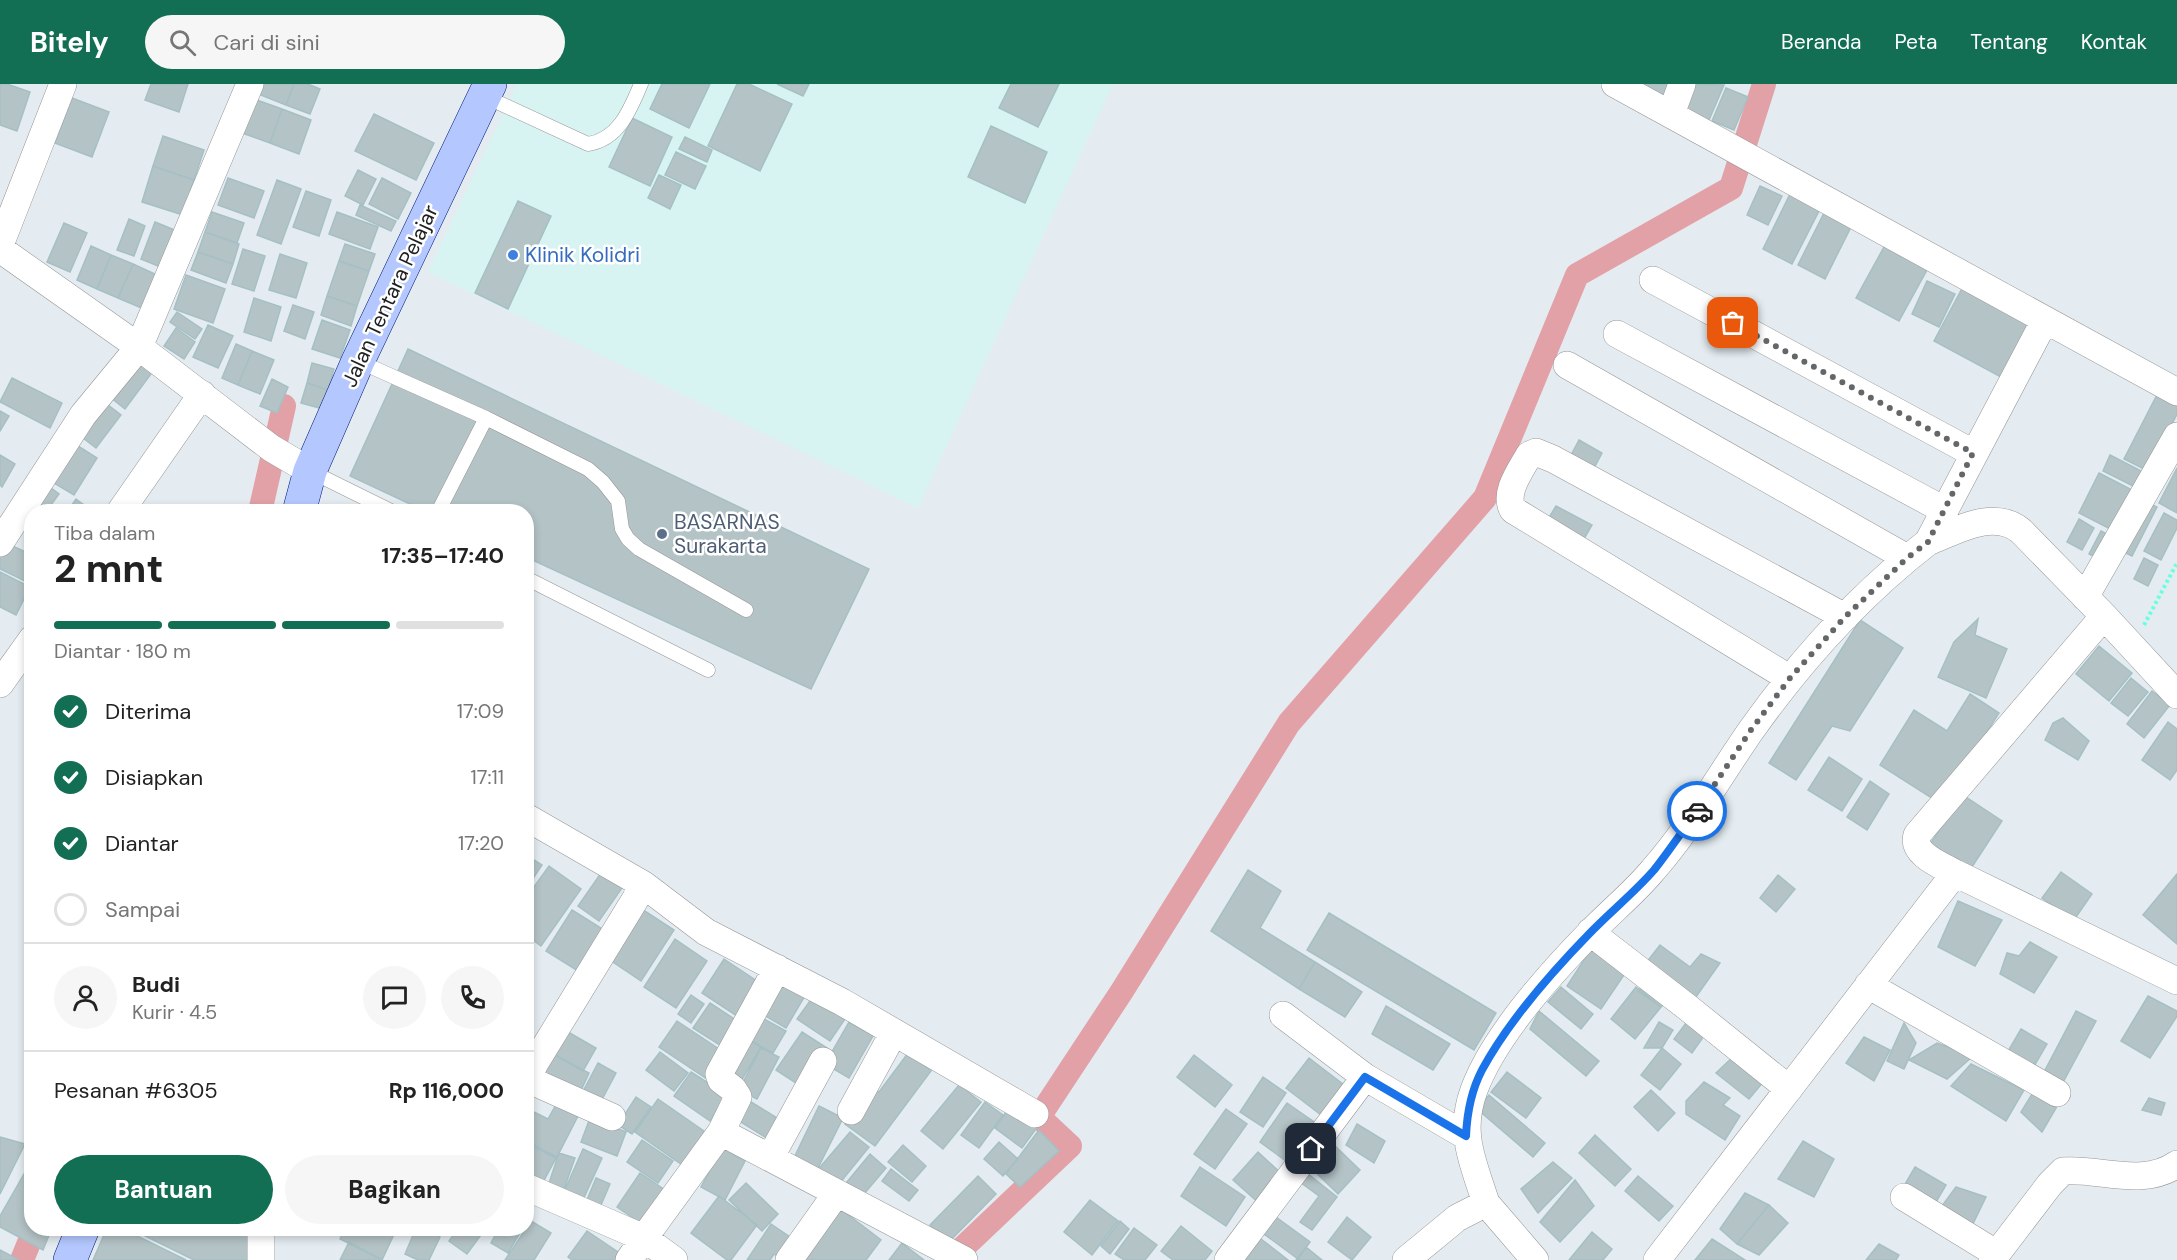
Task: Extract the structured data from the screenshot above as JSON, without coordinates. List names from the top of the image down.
{
  "streets": {
    "main road": ["Jalan Tentara Pelajar"]
  },
  "places": ["Klinik Kolidri", "BASARNAS Surakarta"],
  "page": {
    "header": "Bitely",
    "search": "Cari di sini",
    "nav": [
      "Beranda",
      "Peta",
      "Tentang",
      "Kontak"
    ],
    "heading": ["2 mnt", "Tiba dalam", "17:35–17:40"],
    "panel": [
      "Budi",
      "Kurir · 4.5",
      "Pesanan #6305",
      "Rp 116,000"
    ],
    "bar": "Diantar · 180 m",
    "list": [
      ["Diterima", "17:09"],
      ["Disiapkan", "17:11"],
      ["Diantar", "17:20"],
      "Sampai"
    ],
    "buttons": ["Bantuan", "Bagikan"]
  }
}
